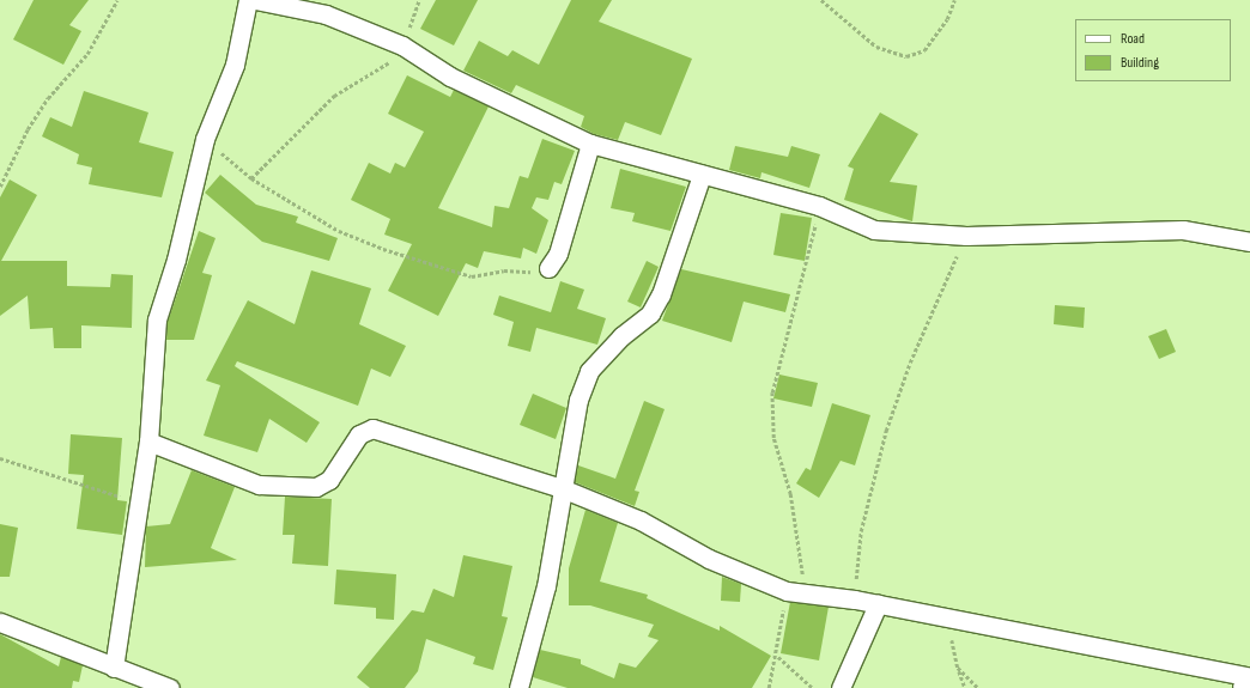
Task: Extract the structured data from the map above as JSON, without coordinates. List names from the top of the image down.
{
  "legend": ["Road", "Building"]
}
